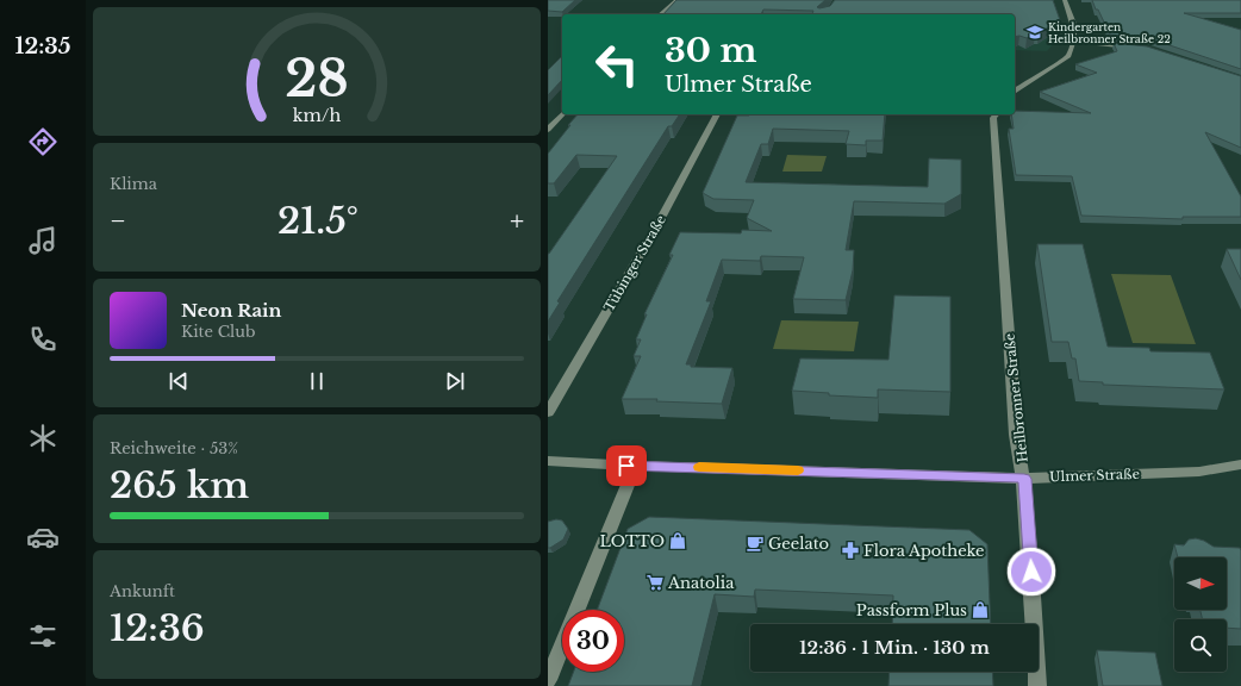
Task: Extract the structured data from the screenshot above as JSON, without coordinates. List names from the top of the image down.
{
  "streets": {
    "street": ["Tübinger Straße", "Heilbronner Straße", "Ulmer Straße"]
  },
  "crossings": [
    ["Heilbronner Straße", "Ulmer Straße"]
  ],
  "places": {
    "school or university": ["Kindergarten Heilbronner Straße 22"],
    "shop": ["LOTTO", "Passform Plus"],
    "cafe": ["Geelato"],
    "pharmacy": ["Flora Apotheke"],
    "supermarket": ["Anatolia"]
  },
  "north": "right",
  "page": {
    "tabs": "12:35",
    "turn": ["30 m", "Ulmer Straße"],
    "tile": [
      "Klima",
      ["Reichweite · 53%", "265 km"],
      ["Ankunft", "12:36"]
    ],
    "heat": ["−", "21.5°", "+"],
    "song": ["Neon Rain", "Kite Club"],
    "limit": "30",
    "trip": "12:36 · 1 Min. · 130 m",
    "gauge": ["28", "km/h"]
  }
}
